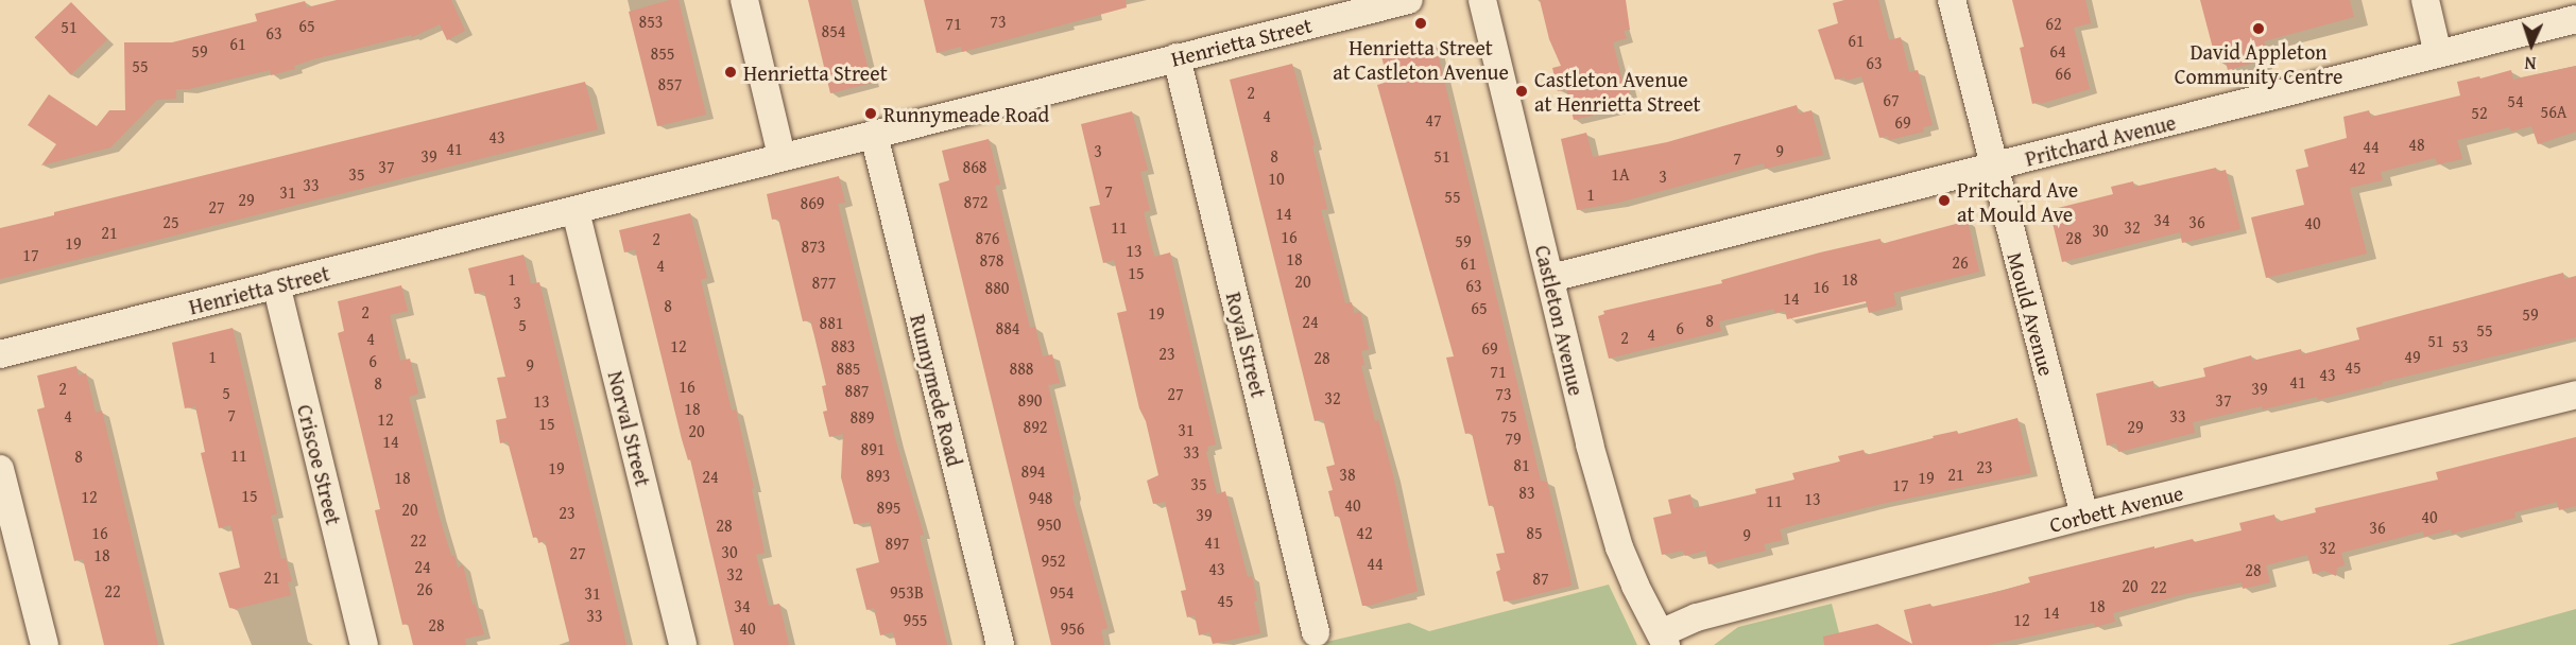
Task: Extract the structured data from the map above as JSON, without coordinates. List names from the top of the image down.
{
  "streets": {
    "street": [
      "Henrietta Street",
      "Pritchard Avenue",
      "Mould Avenue",
      "Castleton Avenue",
      "Royal Street",
      "Runnymede Road",
      "Norval Street",
      "Criscoe Street",
      "Corbett Avenue"
    ]
  },
  "crossings": [
    ["Henrietta Street", "Royal Street"],
    ["Henrietta Street", "Runnymede Road"],
    ["Henrietta Street", "Norval Street"],
    ["Henrietta Street", "Criscoe Street"],
    ["Pritchard Avenue", "Mould Avenue"],
    ["Pritchard Avenue", "Castleton Avenue"],
    ["Mould Avenue", "Corbett Avenue"],
    ["Castleton Avenue", "Corbett Avenue"]
  ],
  "places": [
    "Henrietta Street at Castleton Avenue",
    "David Appleton Community Centre",
    "Henrietta Street",
    "Castleton Avenue at Henrietta Street",
    "Runnymeade Road",
    "Pritchard Ave at Mould Ave"
  ],
  "house_numbers": [
    "853",
    "73",
    "71",
    "62",
    "65",
    "51",
    "854",
    "63",
    "61",
    "61",
    "59",
    "64",
    "855",
    "63",
    "55",
    "66",
    "857",
    "2",
    "67",
    "54",
    "56A",
    "52",
    "4",
    "47",
    "69",
    "43",
    "48",
    "44",
    "41",
    "3",
    "9",
    "39",
    "8",
    "51",
    "7",
    "37",
    "868",
    "42",
    "35",
    "1A",
    "3",
    "10",
    "33",
    "7",
    "31",
    "1",
    "55",
    "29",
    "872",
    "869",
    "27",
    "14",
    "34",
    "25",
    "36",
    "40",
    "11",
    "32",
    "30",
    "21",
    "16",
    "876",
    "28",
    "2",
    "59",
    "19",
    "873",
    "13",
    "17",
    "18",
    "878",
    "26",
    "61",
    "4",
    "15",
    "1",
    "18",
    "20",
    "877",
    "63",
    "16",
    "880",
    "14",
    "3",
    "8",
    "65",
    "2",
    "19",
    "59",
    "8",
    "24",
    "881",
    "5",
    "884",
    "6",
    "55",
    "4",
    "2",
    "4",
    "51",
    "12",
    "883",
    "53",
    "69",
    "23",
    "1",
    "49",
    "28",
    "6",
    "9",
    "45",
    "885",
    "888",
    "71",
    "43",
    "41",
    "8",
    "16",
    "2",
    "39",
    "887",
    "5",
    "27",
    "73",
    "32",
    "890",
    "37",
    "13",
    "18",
    "7",
    "4",
    "75",
    "33",
    "889",
    "12",
    "15",
    "892",
    "29",
    "31",
    "20",
    "79",
    "14",
    "891",
    "33",
    "11",
    "8",
    "81",
    "23",
    "19",
    "894",
    "38",
    "21",
    "893",
    "24",
    "18",
    "19",
    "35",
    "17",
    "83",
    "15",
    "12",
    "948",
    "13",
    "11",
    "40",
    "895",
    "20",
    "23",
    "39",
    "40",
    "950",
    "28",
    "36",
    "16",
    "42",
    "85",
    "9",
    "22",
    "41",
    "897",
    "32",
    "30",
    "27",
    "18",
    "952",
    "44",
    "24",
    "43",
    "28",
    "32",
    "21",
    "87",
    "20",
    "22",
    "26",
    "22",
    "953B",
    "954",
    "31",
    "45",
    "34",
    "18",
    "14",
    "33",
    "955",
    "12",
    "28",
    "40",
    "956"
  ],
  "north": "bottom"
}
